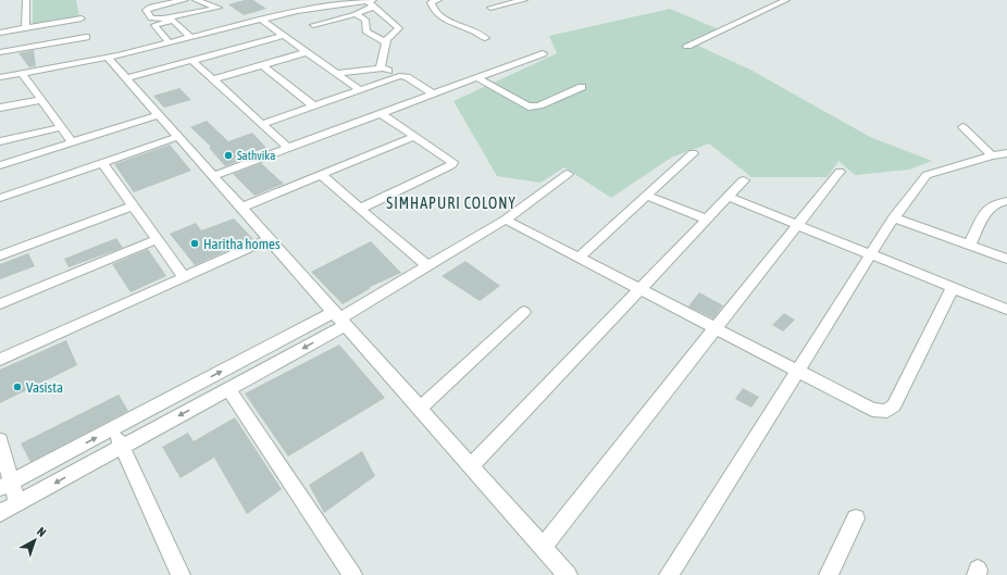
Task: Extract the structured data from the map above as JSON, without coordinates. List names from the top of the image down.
{
  "districts": ["SIMHAPURI COLONY"],
  "places": ["Sathvika", "Haritha homes", "Vasista"],
  "north": "top right"
}
